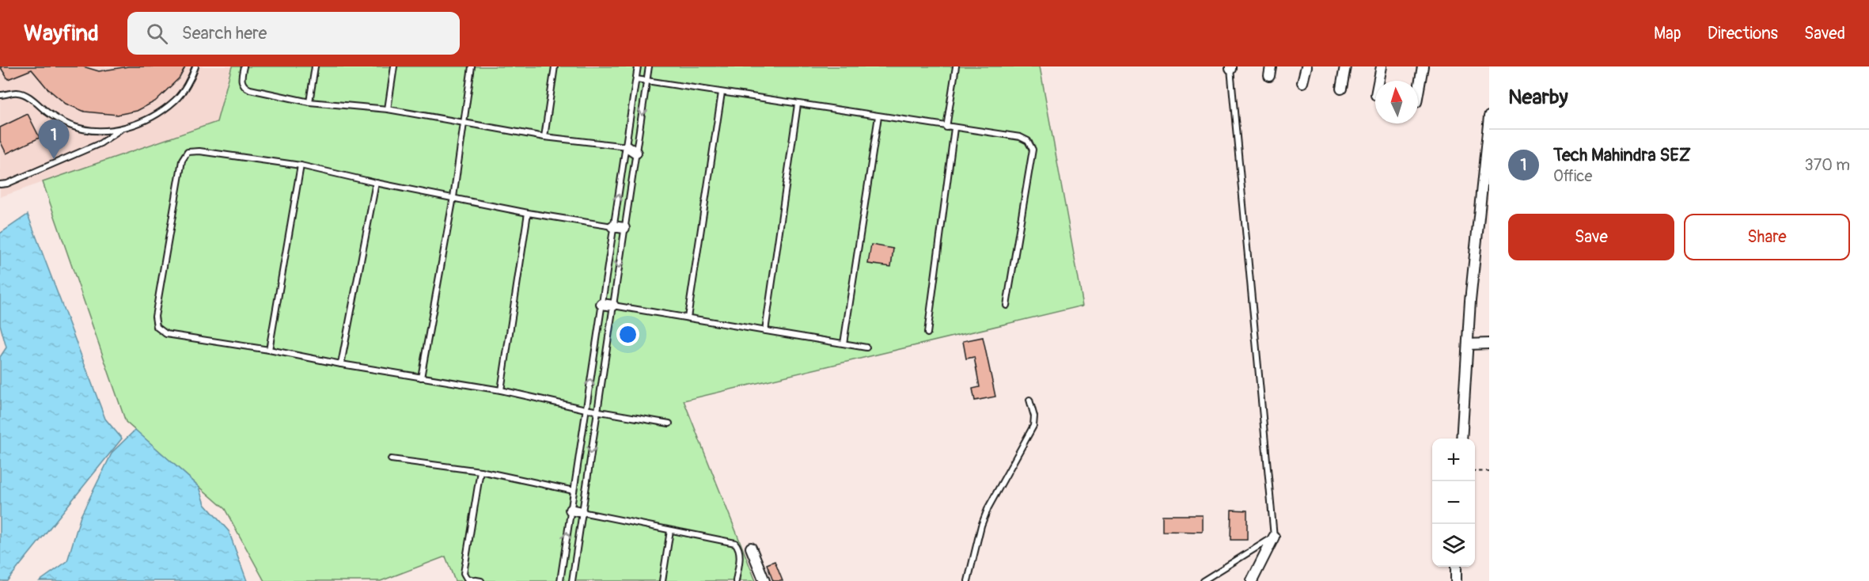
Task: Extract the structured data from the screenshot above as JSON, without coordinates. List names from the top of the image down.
{
  "north": "top",
  "page": {
    "header": "Wayfind",
    "search": "Search here",
    "nav": ["Map", "Directions", "Saved"],
    "heading": "Nearby",
    "pins": "1",
    "list": [
      {
        "mark": "1",
        "name": "Tech Mahindra SEZ",
        "note": "Office",
        "value": "370 m"
      }
    ],
    "buttons": ["Save", "Share"],
    "map_buttons": ["+", "−"]
  }
}
